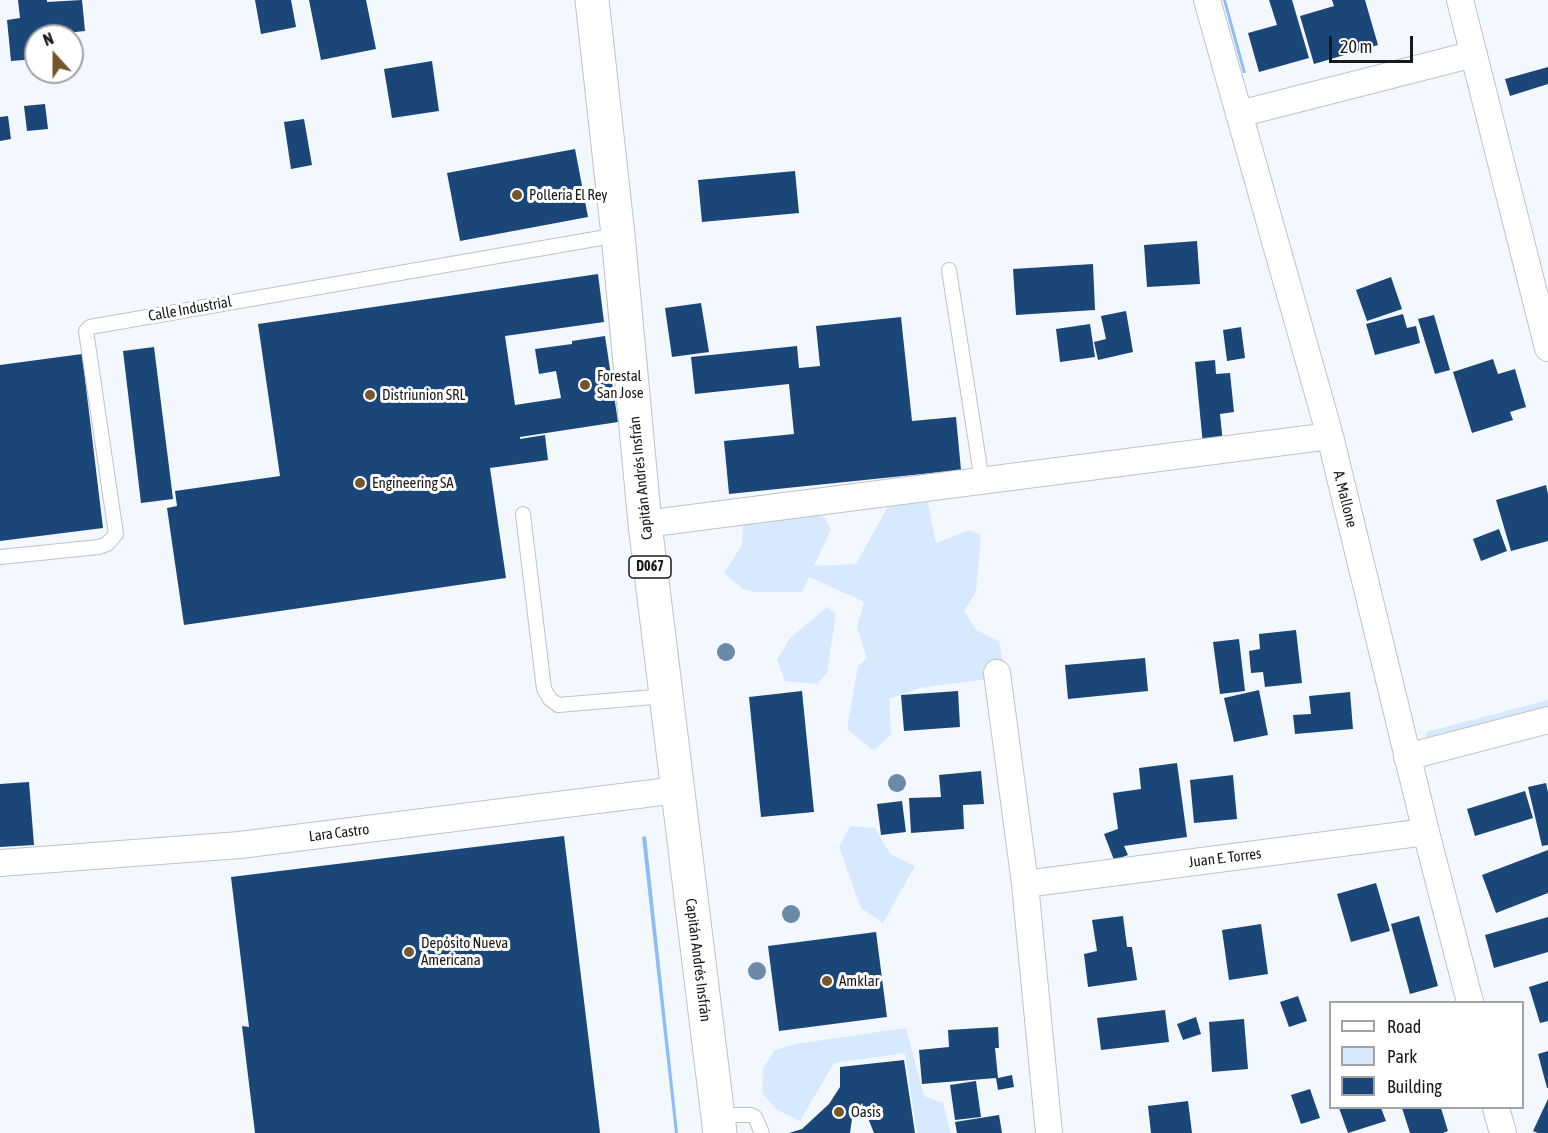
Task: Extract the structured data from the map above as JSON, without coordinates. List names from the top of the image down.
{
  "streets": {
    "main road": ["Capitán Andrés Insfrán", "D067"],
    "street": ["A. Mallone", "Lara Castro", "Juan E. Torres"],
    "lane": ["Calle Industrial"]
  },
  "crossings": [
    ["Calle Industrial", "Capitán Andrés Insfrán"],
    ["Capitán Andrés Insfrán", "Lara Castro"],
    ["A. Mallone", "Juan E. Torres"]
  ],
  "places": [
    "Polleria El Rey",
    "Forestal San Jose",
    "Distriunion SRL",
    "Engineering SA",
    "Depósito Nueva Americana",
    "Amklar",
    "Oasis"
  ],
  "legend": ["Road", "Park", "Building"],
  "scale_bar": "20 m",
  "north": "top"
}
